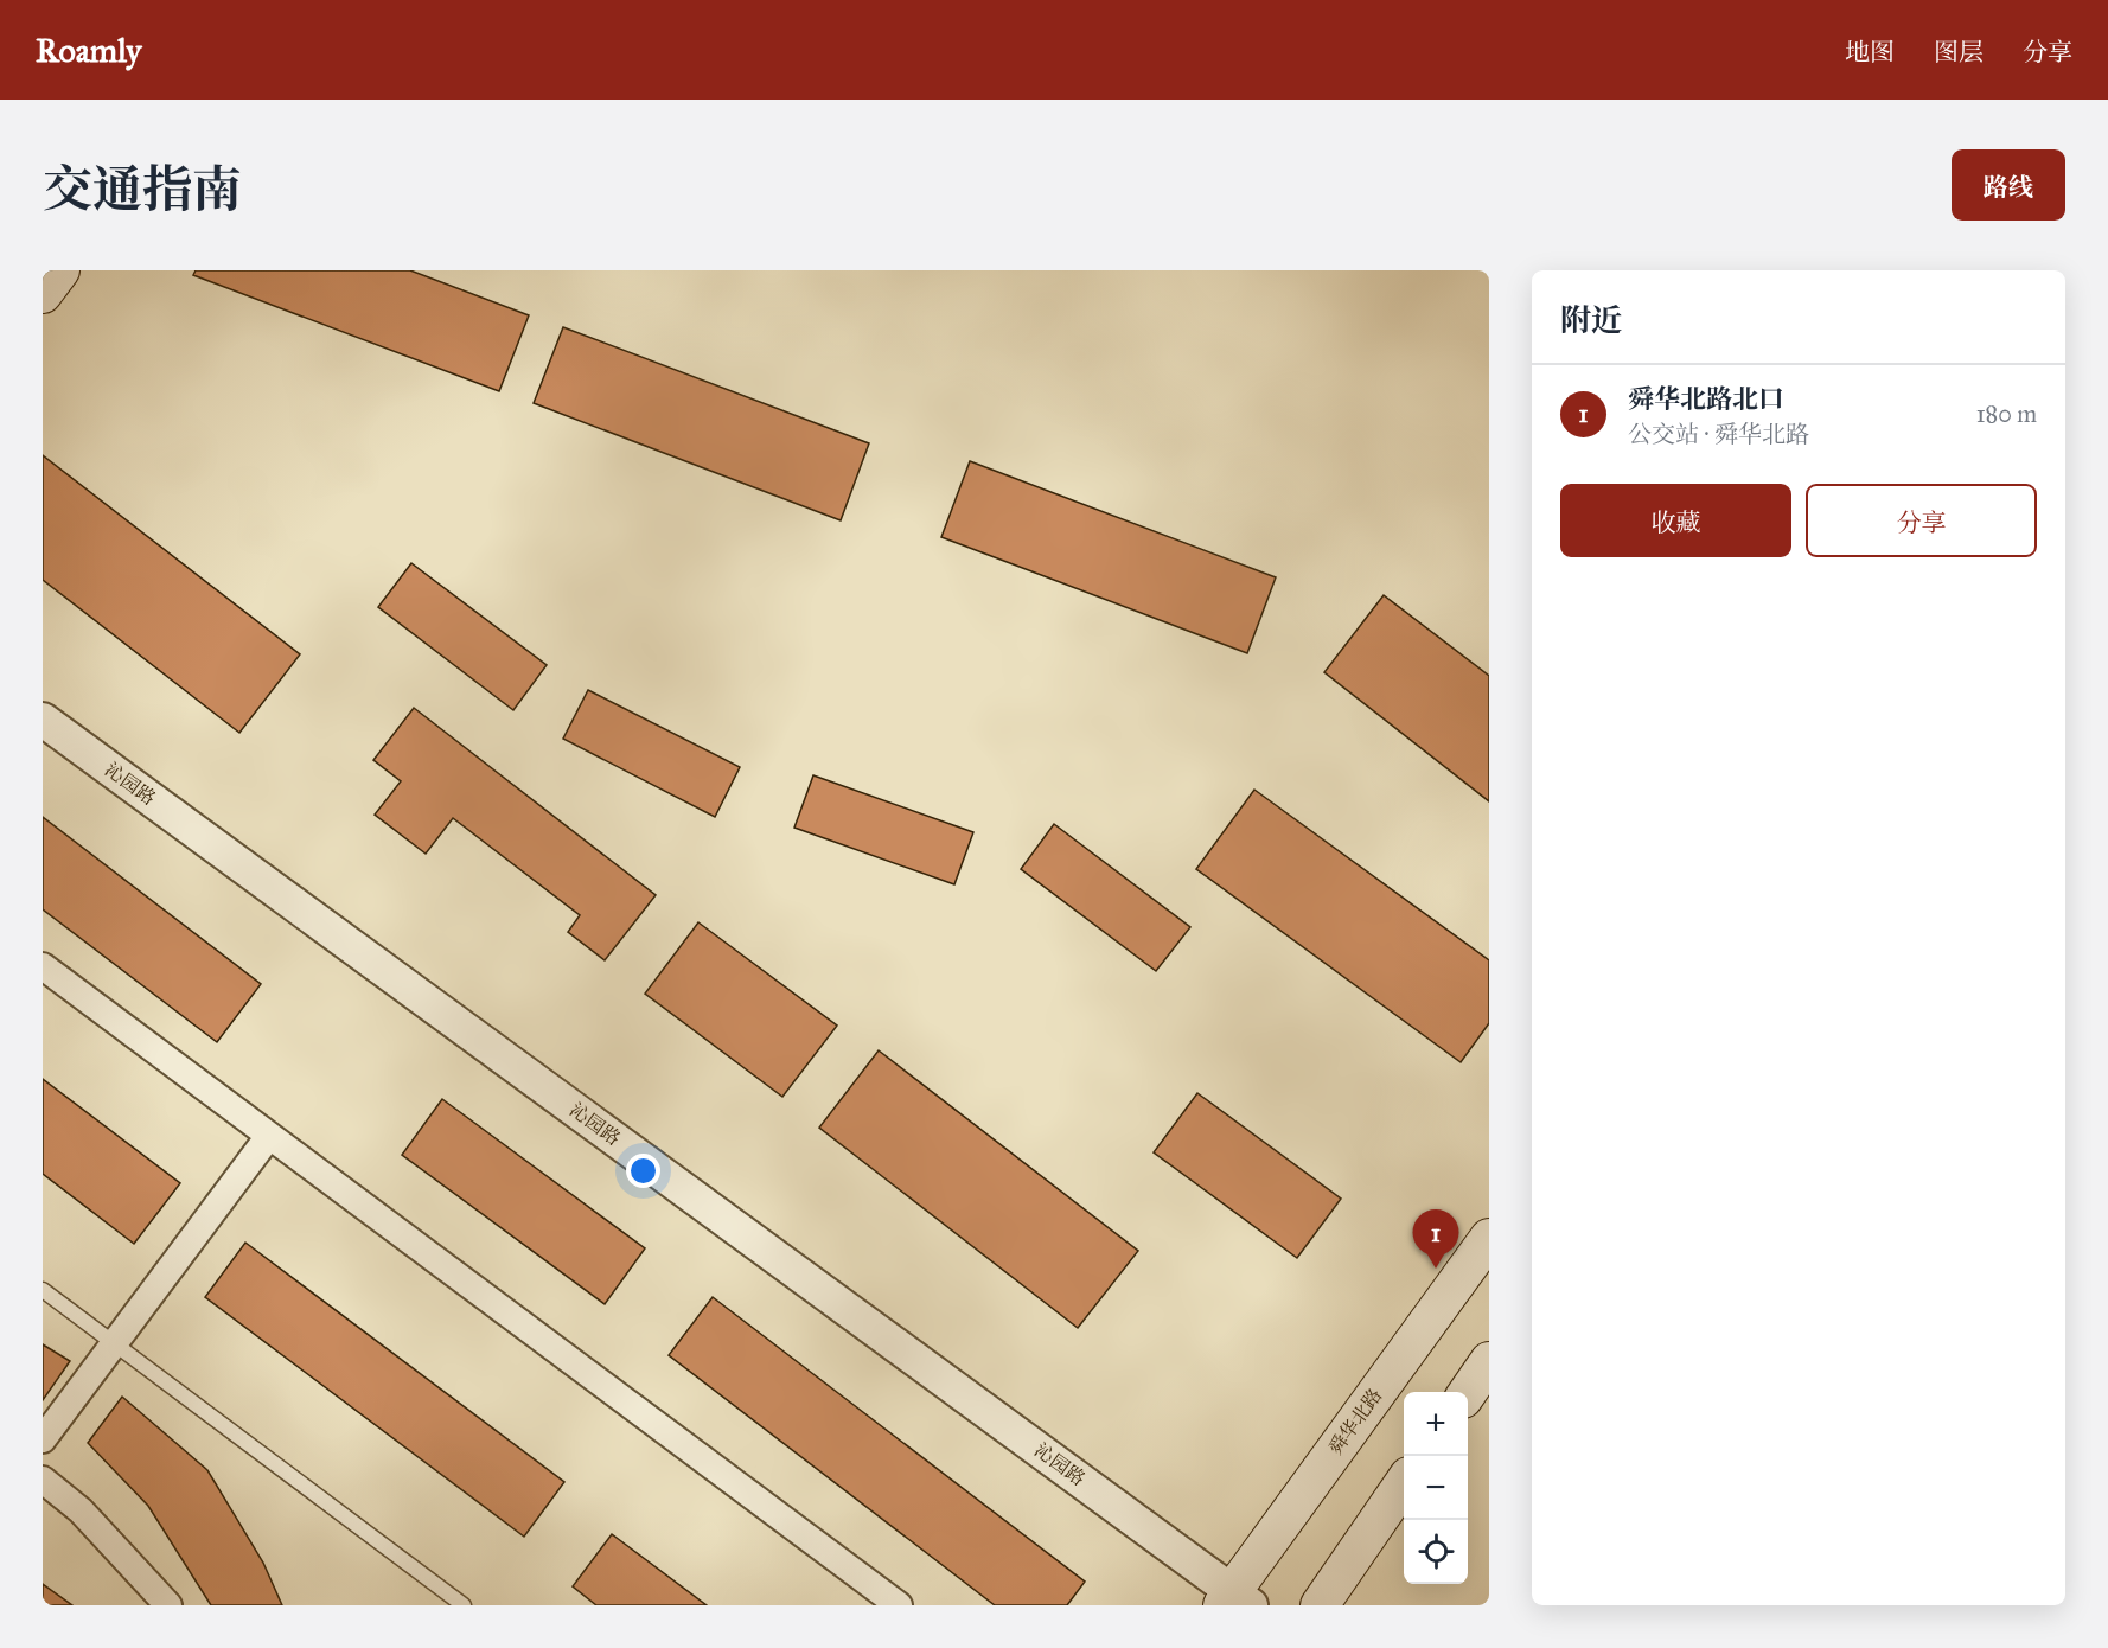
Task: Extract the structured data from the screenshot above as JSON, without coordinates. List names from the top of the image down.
{
  "streets": {
    "main road": ["舜华北路"],
    "street": ["沁园路"]
  },
  "crossings": [
    ["沁园路", "舜华北路"]
  ],
  "page": {
    "header": "Roamly",
    "nav": ["地图", "图层", "分享"],
    "title": "交通指南",
    "buttons": [
      "路线",
      ["收藏", "分享"]
    ],
    "heading": "附近",
    "list": [
      {
        "mark": "1",
        "name": "舜华北路北口",
        "note": "公交站 · 舜华北路",
        "value": "180 m"
      }
    ],
    "pins": "1",
    "map_buttons": ["+", "−"]
  }
}
